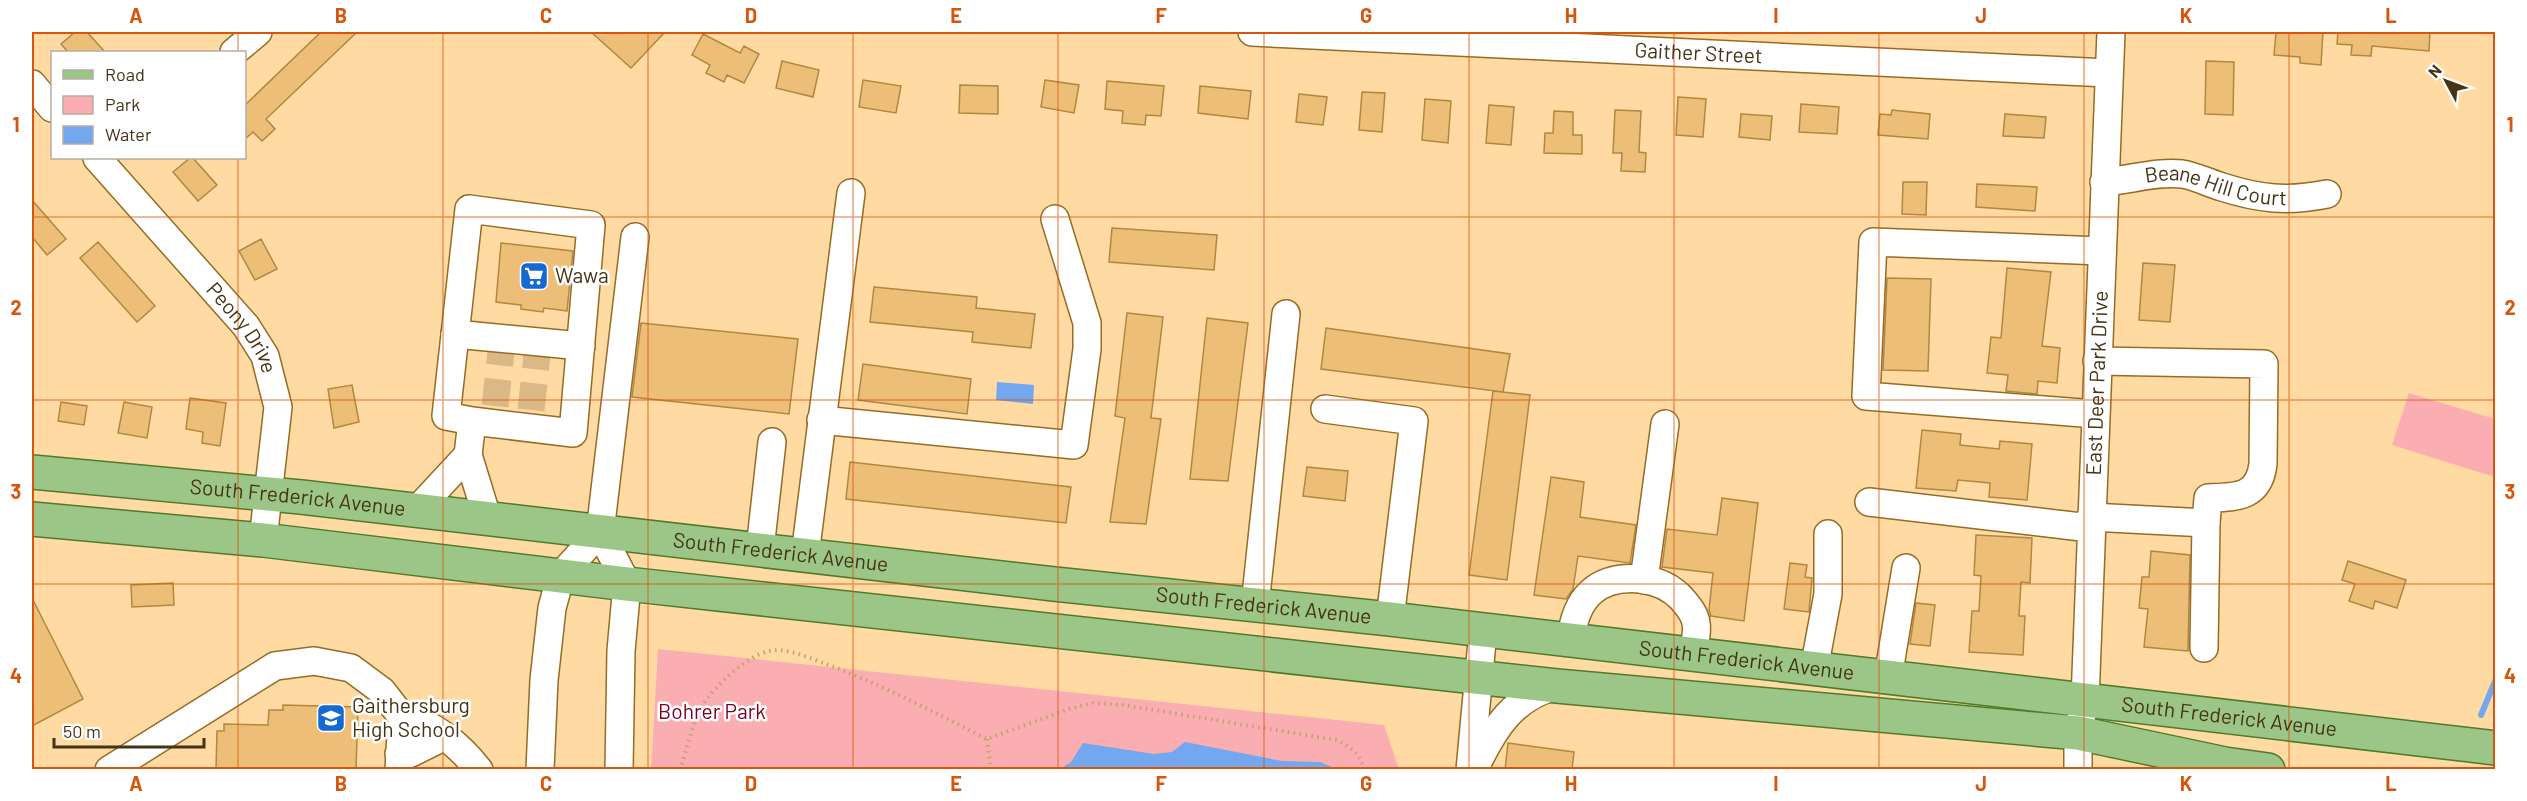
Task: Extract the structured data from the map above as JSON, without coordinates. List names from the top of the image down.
{
  "streets": {
    "main road": ["South Frederick Avenue"],
    "street": [
      "Gaither Street",
      "Beane Hill Court",
      "Peony Drive",
      "East Deer Park Drive"
    ]
  },
  "crossings": [
    ["Gaither Street", "East Deer Park Drive"],
    ["Beane Hill Court", "East Deer Park Drive"],
    ["Peony Drive", "South Frederick Avenue"],
    ["East Deer Park Drive", "South Frederick Avenue"]
  ],
  "parks": ["Bohrer Park"],
  "places": {
    "supermarket": ["Wawa"],
    "school or university": ["Gaithersburg High School"]
  },
  "legend": ["Road", "Park", "Water"],
  "scale_bar": "50 m",
  "north": "top left",
  "grid": {
    "columns": [
      "A",
      "B",
      "C",
      "D",
      "E",
      "F",
      "G",
      "H",
      "I",
      "J",
      "K",
      "L"
    ],
    "rows": [
      "1",
      "2",
      "3",
      "4"
    ]
  }
}
